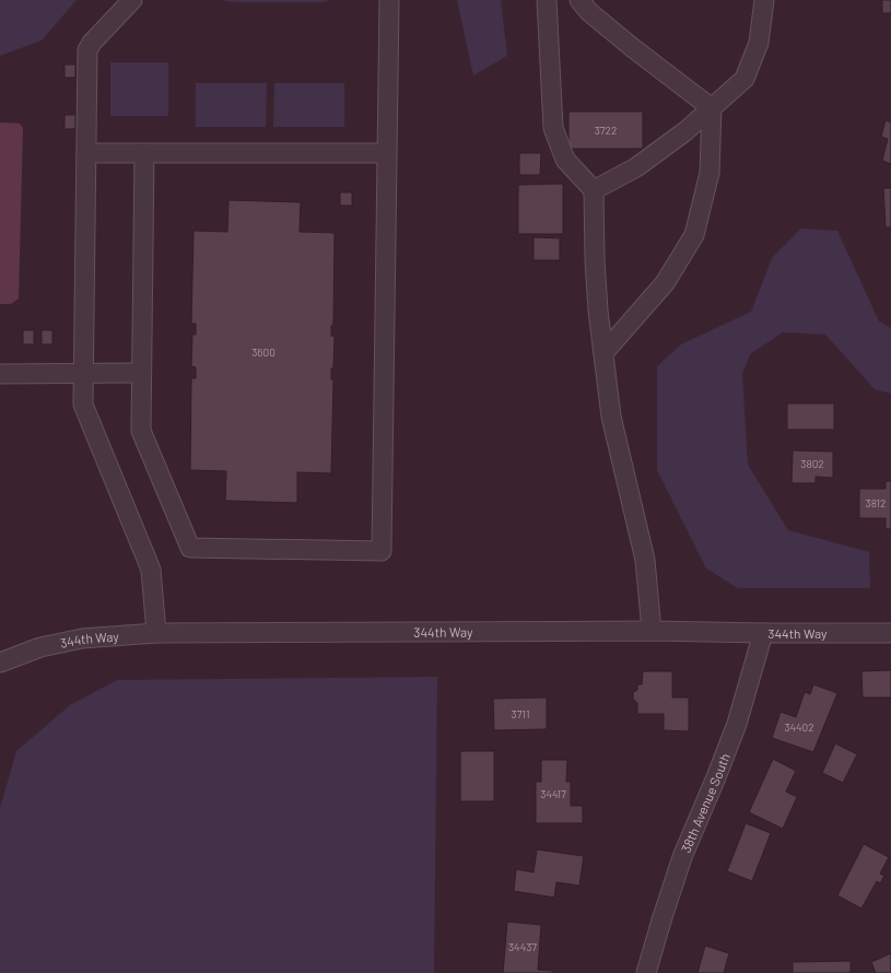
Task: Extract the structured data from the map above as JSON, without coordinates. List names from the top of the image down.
{
  "streets": {
    "street": ["344th Way", "38th Avenue South"]
  },
  "crossings": [
    ["344th Way", "38th Avenue South"]
  ],
  "house_numbers": [
    "3722",
    "3600",
    "3802",
    "3812",
    "3711",
    "34402",
    "34417",
    "34437"
  ]
}
